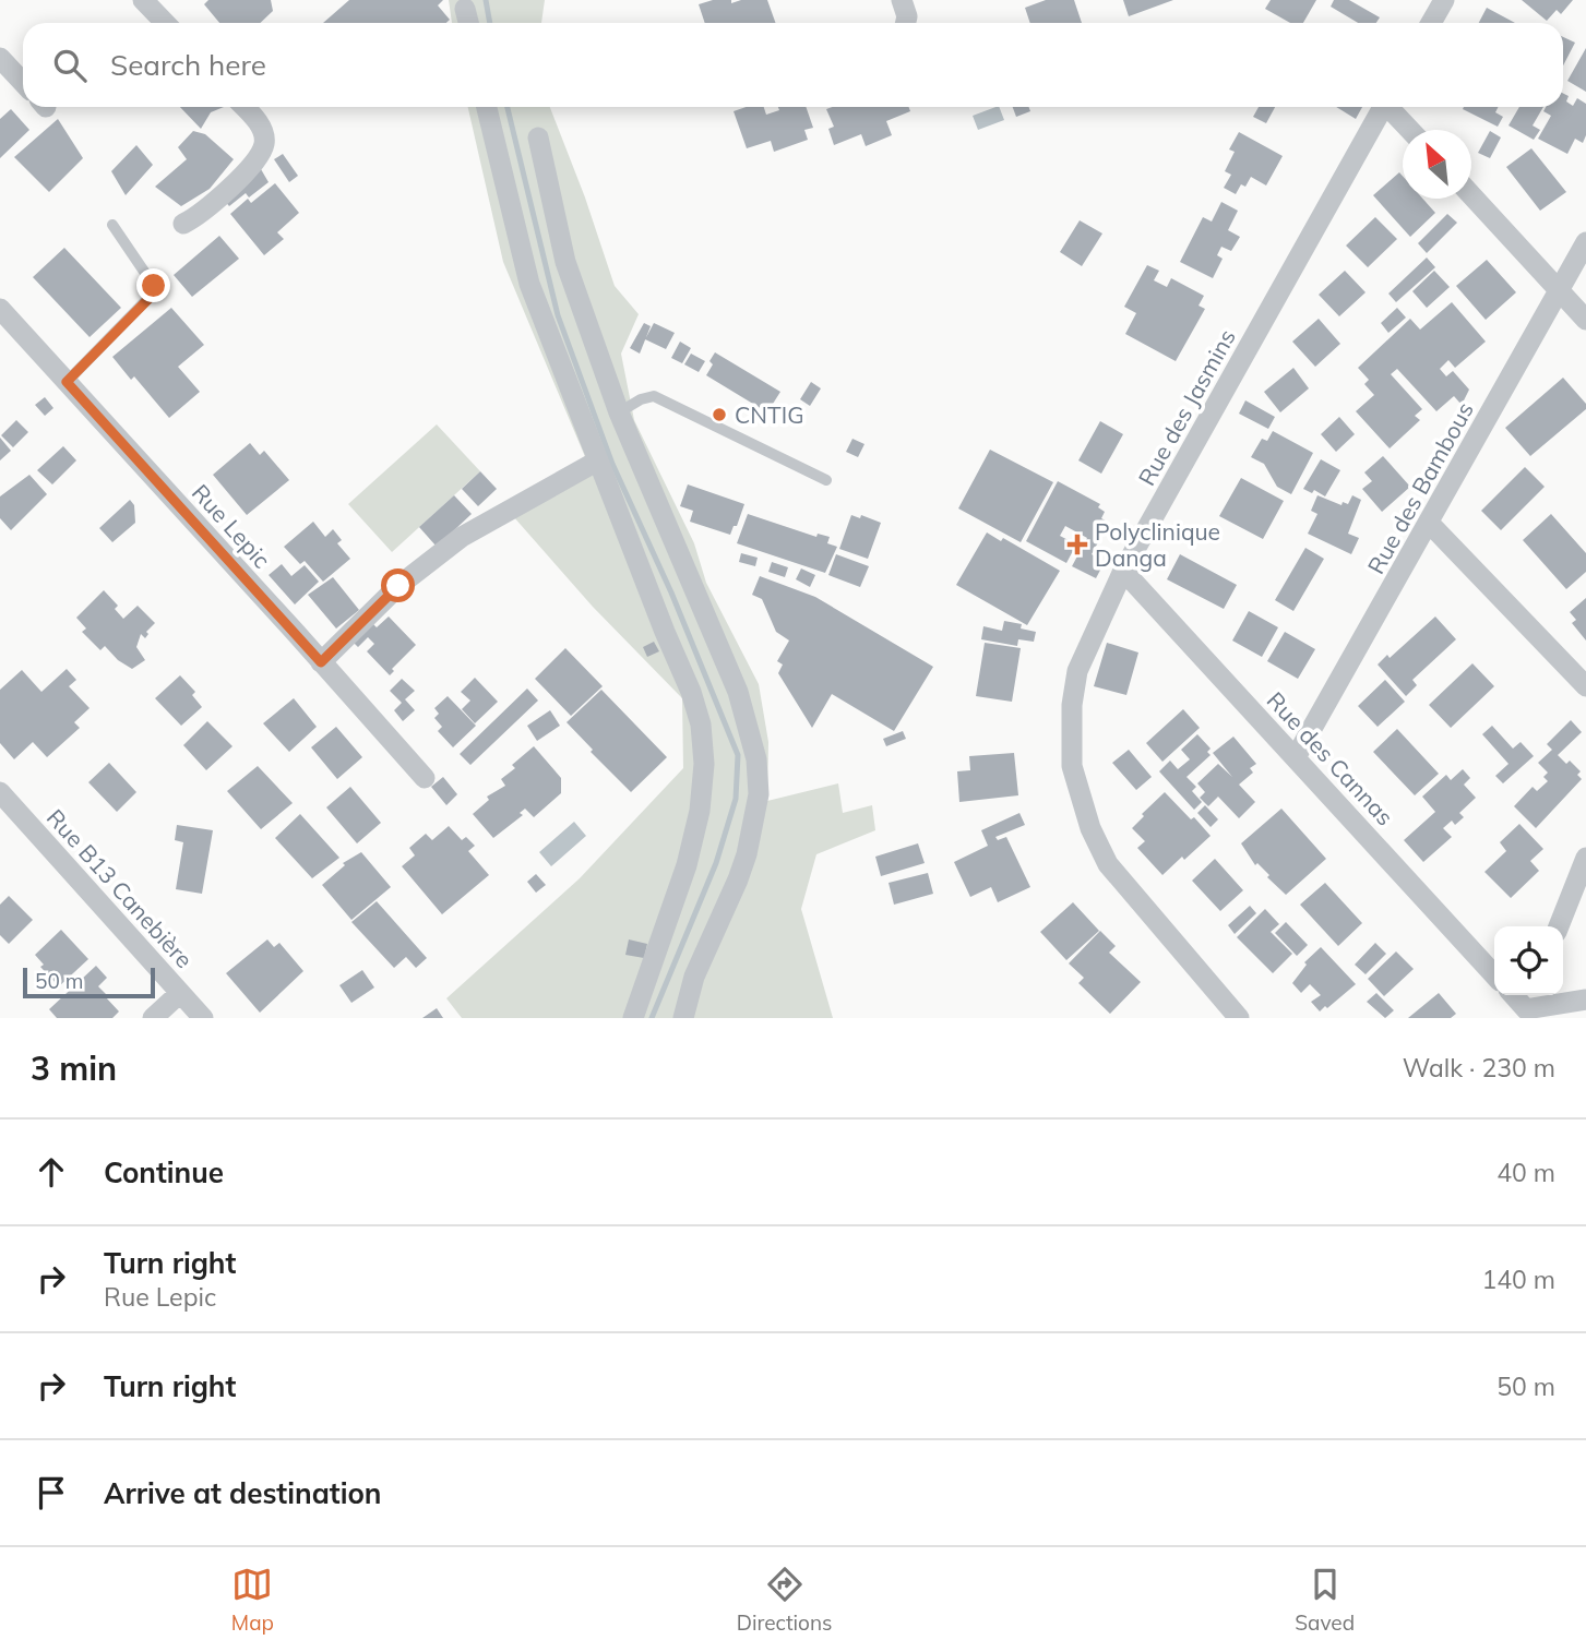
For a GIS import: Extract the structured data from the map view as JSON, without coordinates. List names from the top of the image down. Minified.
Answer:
{"streets":{"street":["Rue des Jasmins","Rue des Bambous","Rue Lepic","Rue des Cannas","Rue B13 Canebière"]},"crossings":[["Rue des Jasmins","Rue des Cannas"],["Rue des Bambous","Rue des Cannas"]],"places":{"other":["CNTIG"],"health":["Polyclinique Danga"]},"scale_bar":"50 m","north":"top left","page":{"search":"Search here","scale":"50 m","heading":["3 min","Walk · 230 m"],"list":[["Continue","40 m"],["Turn right","Rue Lepic","140 m"],["Turn right","50 m"],"Arrive at destination"],"nav":["Map","Directions","Saved"]}}
